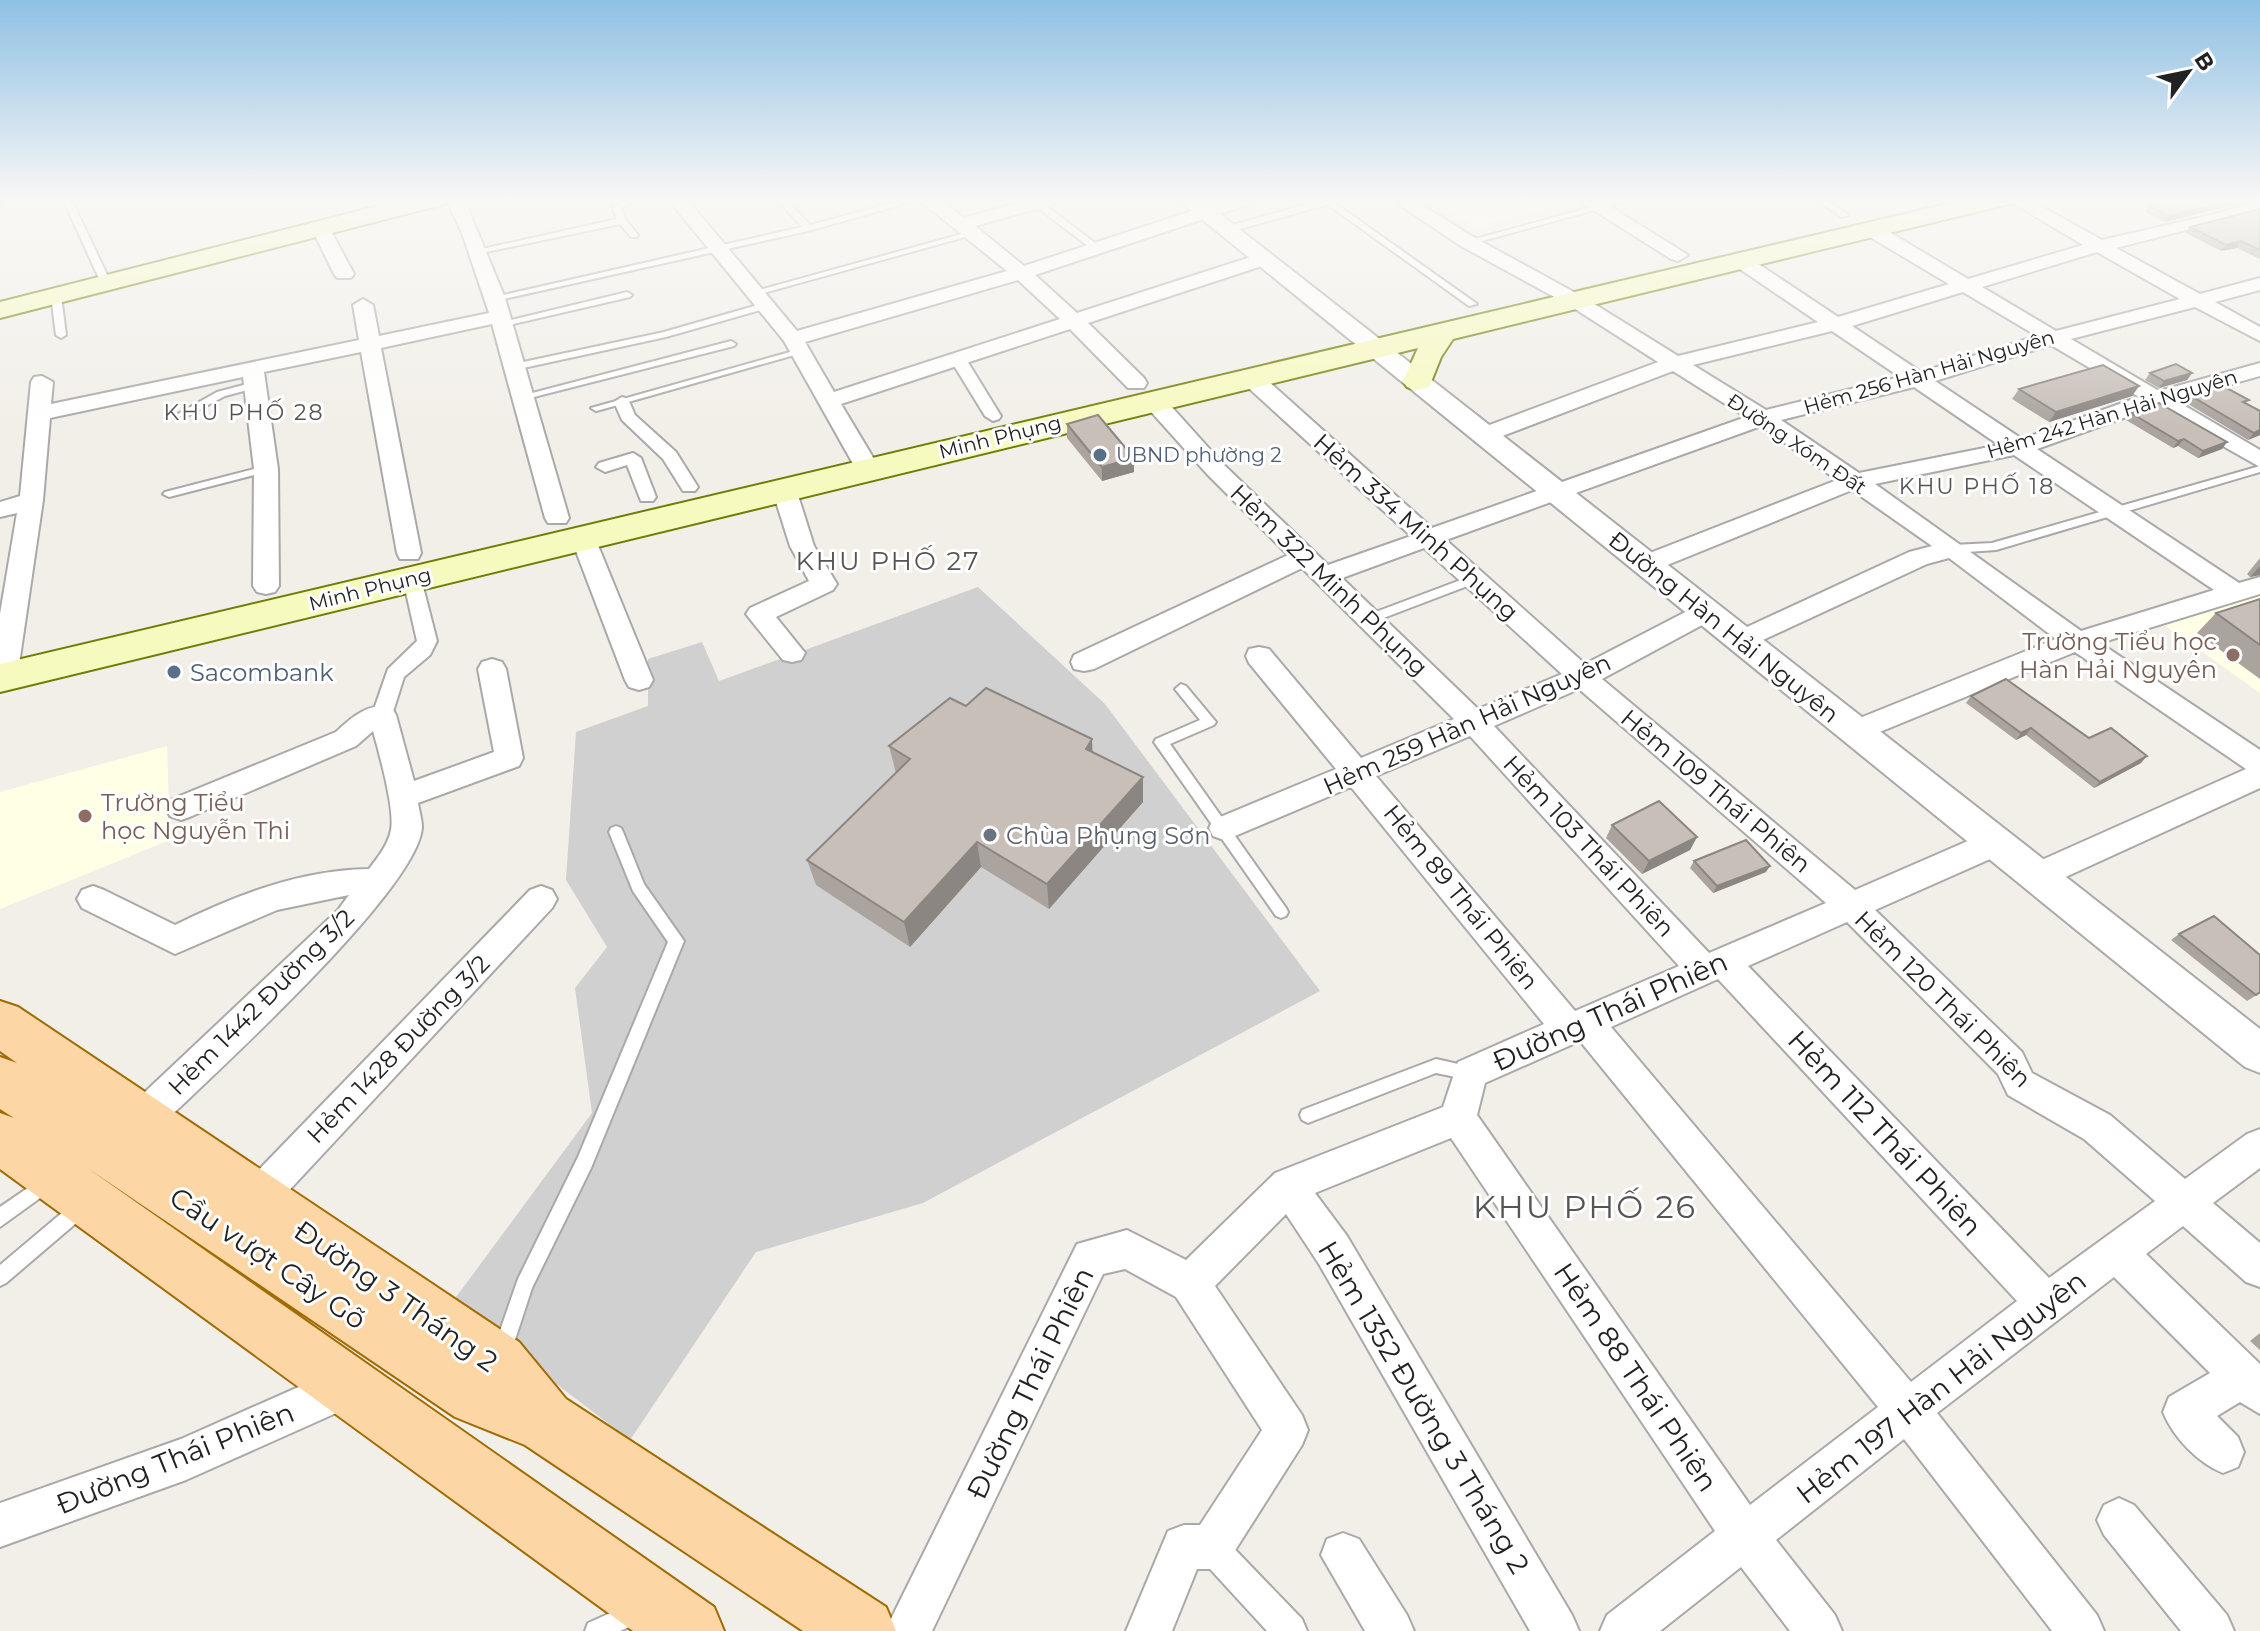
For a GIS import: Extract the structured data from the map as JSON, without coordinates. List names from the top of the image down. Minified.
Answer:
{"streets":{"main road":["Minh Phụng","Cầu vượt Cây Gõ","Đường 3 Tháng 2"],"street":["Hẻm 256 Hàn Hải Nguyên","Hẻm 242 Hàn Hải Nguyên","Đường Xóm Đất","Hẻm 334 Minh Phụng","Hẻm 322 Minh Phụng","Đường Hàn Hải Nguyên","Hẻm 259 Hàn Hải Nguyên","Hẻm 109 Thái Phiên","Hẻm 103 Thái Phiên","Hẻm 89 Thái Phiên","Hẻm 120 Thái Phiên","Hẻm 1442 Đường 3/2","Đường Thái Phiên","Hẻm 1428 Đường 3/2","Hẻm 112 Thái Phiên","Hẻm 88 Thái Phiên","Hẻm 197 Hàn Hải Nguyên","Hẻm 1352 Đường 3 Tháng 2"]},"crossings":[["Hẻm 256 Hàn Hải Nguyên","Đường Xóm Đất"],["Hẻm 256 Hàn Hải Nguyên","Hẻm 334 Minh Phụng"],["Hẻm 256 Hàn Hải Nguyên","Hẻm 322 Minh Phụng"],["Hẻm 256 Hàn Hải Nguyên","Đường Hàn Hải Nguyên"],["Hẻm 242 Hàn Hải Nguyên","Đường Xóm Đất"],["Hẻm 242 Hàn Hải Nguyên","Đường Hàn Hải Nguyên"],["Minh Phụng","Đường Xóm Đất"],["Minh Phụng","Hẻm 334 Minh Phụng"],["Minh Phụng","Hẻm 322 Minh Phụng"],["Minh Phụng","Đường Hàn Hải Nguyên"],["Hẻm 334 Minh Phụng","Hẻm 259 Hàn Hải Nguyên"],["Hẻm 334 Minh Phụng","Hẻm 109 Thái Phiên"],["Hẻm 322 Minh Phụng","Hẻm 259 Hàn Hải Nguyên"],["Hẻm 322 Minh Phụng","Hẻm 103 Thái Phiên"],["Đường Hàn Hải Nguyên","Hẻm 259 Hàn Hải Nguyên"],["Đường Hàn Hải Nguyên","Đường Thái Phiên"],["Hẻm 259 Hàn Hải Nguyên","Hẻm 109 Thái Phiên"],["Hẻm 259 Hàn Hải Nguyên","Hẻm 103 Thái Phiên"],["Hẻm 259 Hàn Hải Nguyên","Hẻm 89 Thái Phiên"],["Hẻm 109 Thái Phiên","Hẻm 120 Thái Phiên"],["Hẻm 109 Thái Phiên","Đường Thái Phiên"],["Hẻm 103 Thái Phiên","Đường Thái Phiên"],["Hẻm 103 Thái Phiên","Hẻm 112 Thái Phiên"],["Hẻm 89 Thái Phiên","Đường Thái Phiên"],["Hẻm 89 Thái Phiên","Hẻm 197 Hàn Hải Nguyên"],["Hẻm 120 Thái Phiên","Đường Thái Phiên"],["Hẻm 120 Thái Phiên","Hẻm 197 Hàn Hải Nguyên"],["Hẻm 1442 Đường 3/2","Đường 3 Tháng 2"],["Đường Thái Phiên","Hẻm 112 Thái Phiên"],["Đường Thái Phiên","Hẻm 88 Thái Phiên"],["Hẻm 1428 Đường 3/2","Đường 3 Tháng 2"],["Hẻm 112 Thái Phiên","Hẻm 197 Hàn Hải Nguyên"],["Cầu vượt Cây Gõ","Đường 3 Tháng 2"],["Hẻm 88 Thái Phiên","Hẻm 197 Hàn Hải Nguyên"]],"districts":["KHU PHỐ 28","KHU PHỐ 18","KHU PHỐ 27","KHU PHỐ 26"],"places":["UBND phường 2","Trường Tiểu học Hàn Hải Nguyên","Sacombank","Trường Tiểu học Nguyễn Thi","Chùa Phụng Sơn"],"north":"top right"}
